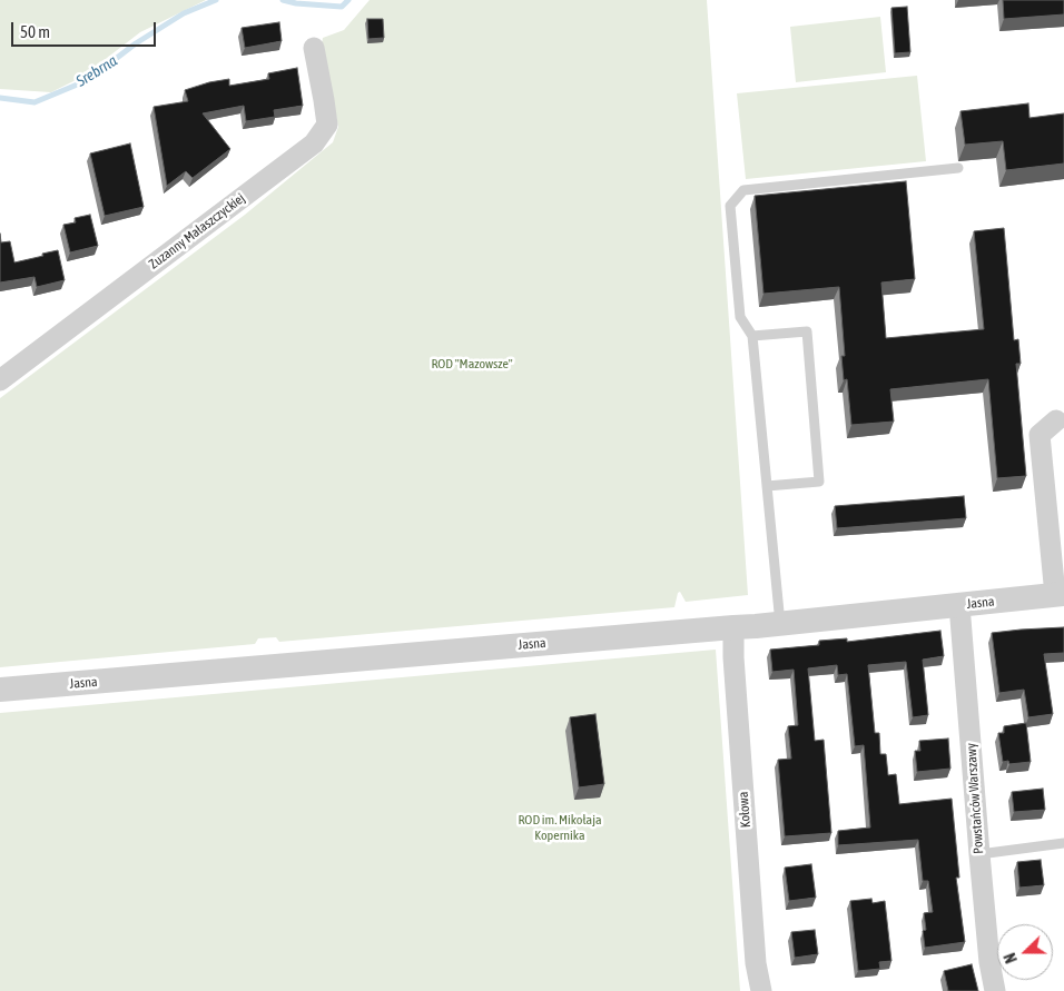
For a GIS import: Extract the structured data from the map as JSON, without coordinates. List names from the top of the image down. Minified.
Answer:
{"streets":{"street":["Zuzanny Małaszczyckiej","Jasna","Powstańców Warszawy","Kołowa"]},"crossings":[["Jasna","Powstańców Warszawy"],["Jasna","Kołowa"]],"water":["Srebrna"],"parks":["ROD \"Mazowsze\"","ROD im. Mikołaja Kopernika"],"scale_bar":"50 m","north":"left"}
